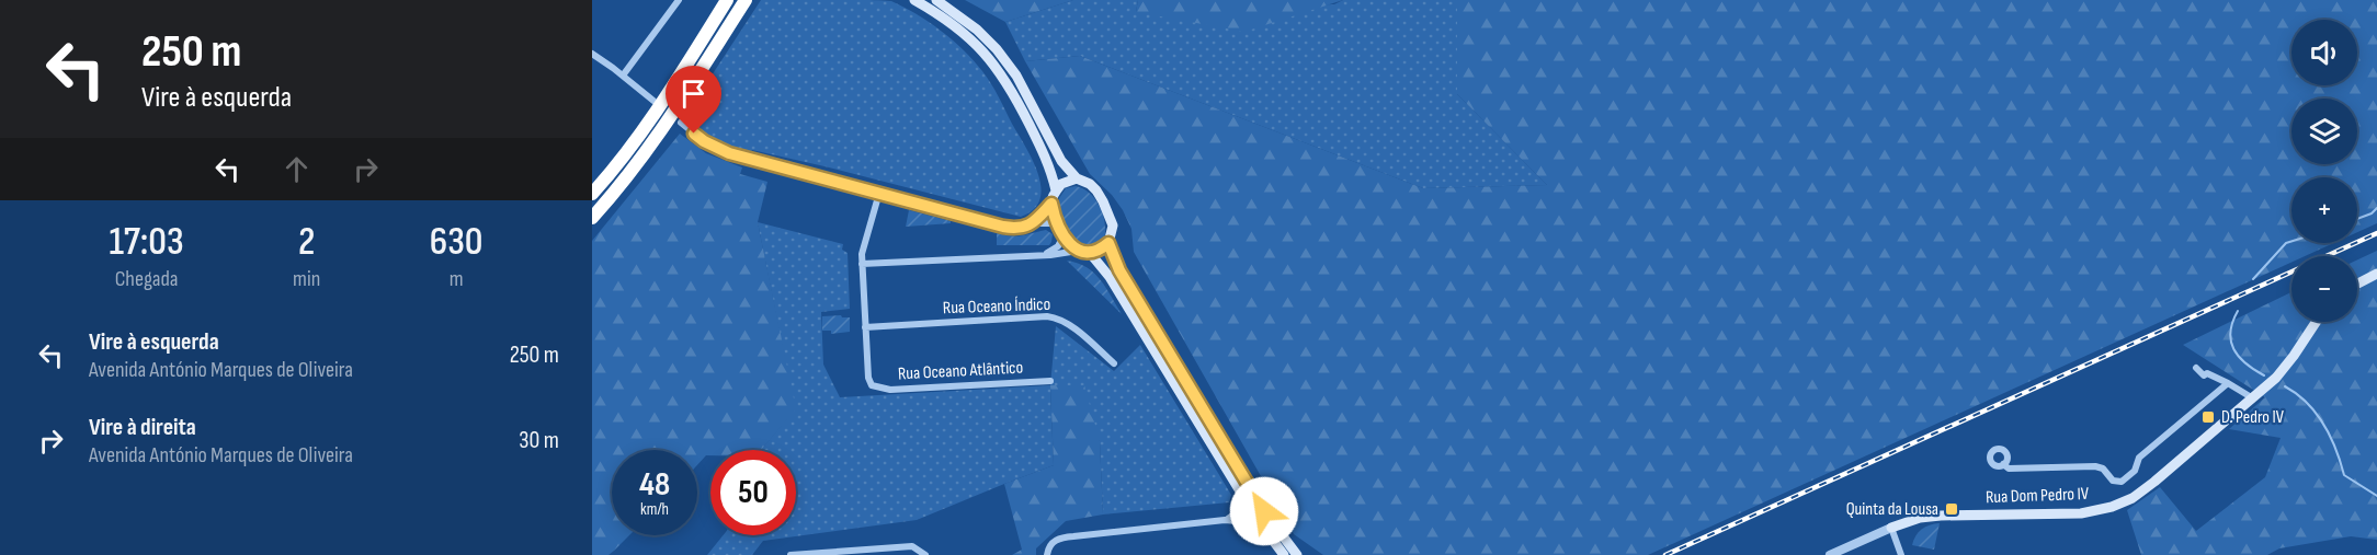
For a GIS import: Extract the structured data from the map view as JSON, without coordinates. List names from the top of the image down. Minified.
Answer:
{"streets":{"main road":["Rua Dom Pedro IV"],"street":["Rua Oceano Índico","Rua Oceano Atlântico"]},"crossings":[["Rua Oceano Índico","Rua Oceano Atlântico"]],"places":{"transit":["D. Pedro IV","Quinta da Lousa"]},"page":{"turn":["250 m","Vire à esquerda"],"map_buttons":["+","−"],"eta":["17:03","Chegada","2","min","630","m"],"list":[{"name":"Vire à esquerda","note":"Avenida António Marques de Oliveira","value":"250 m"},{"name":"Vire à direita","note":"Avenida António Marques de Oliveira","value":"30 m"}],"speed":"48 km/h","limit":"50"}}
